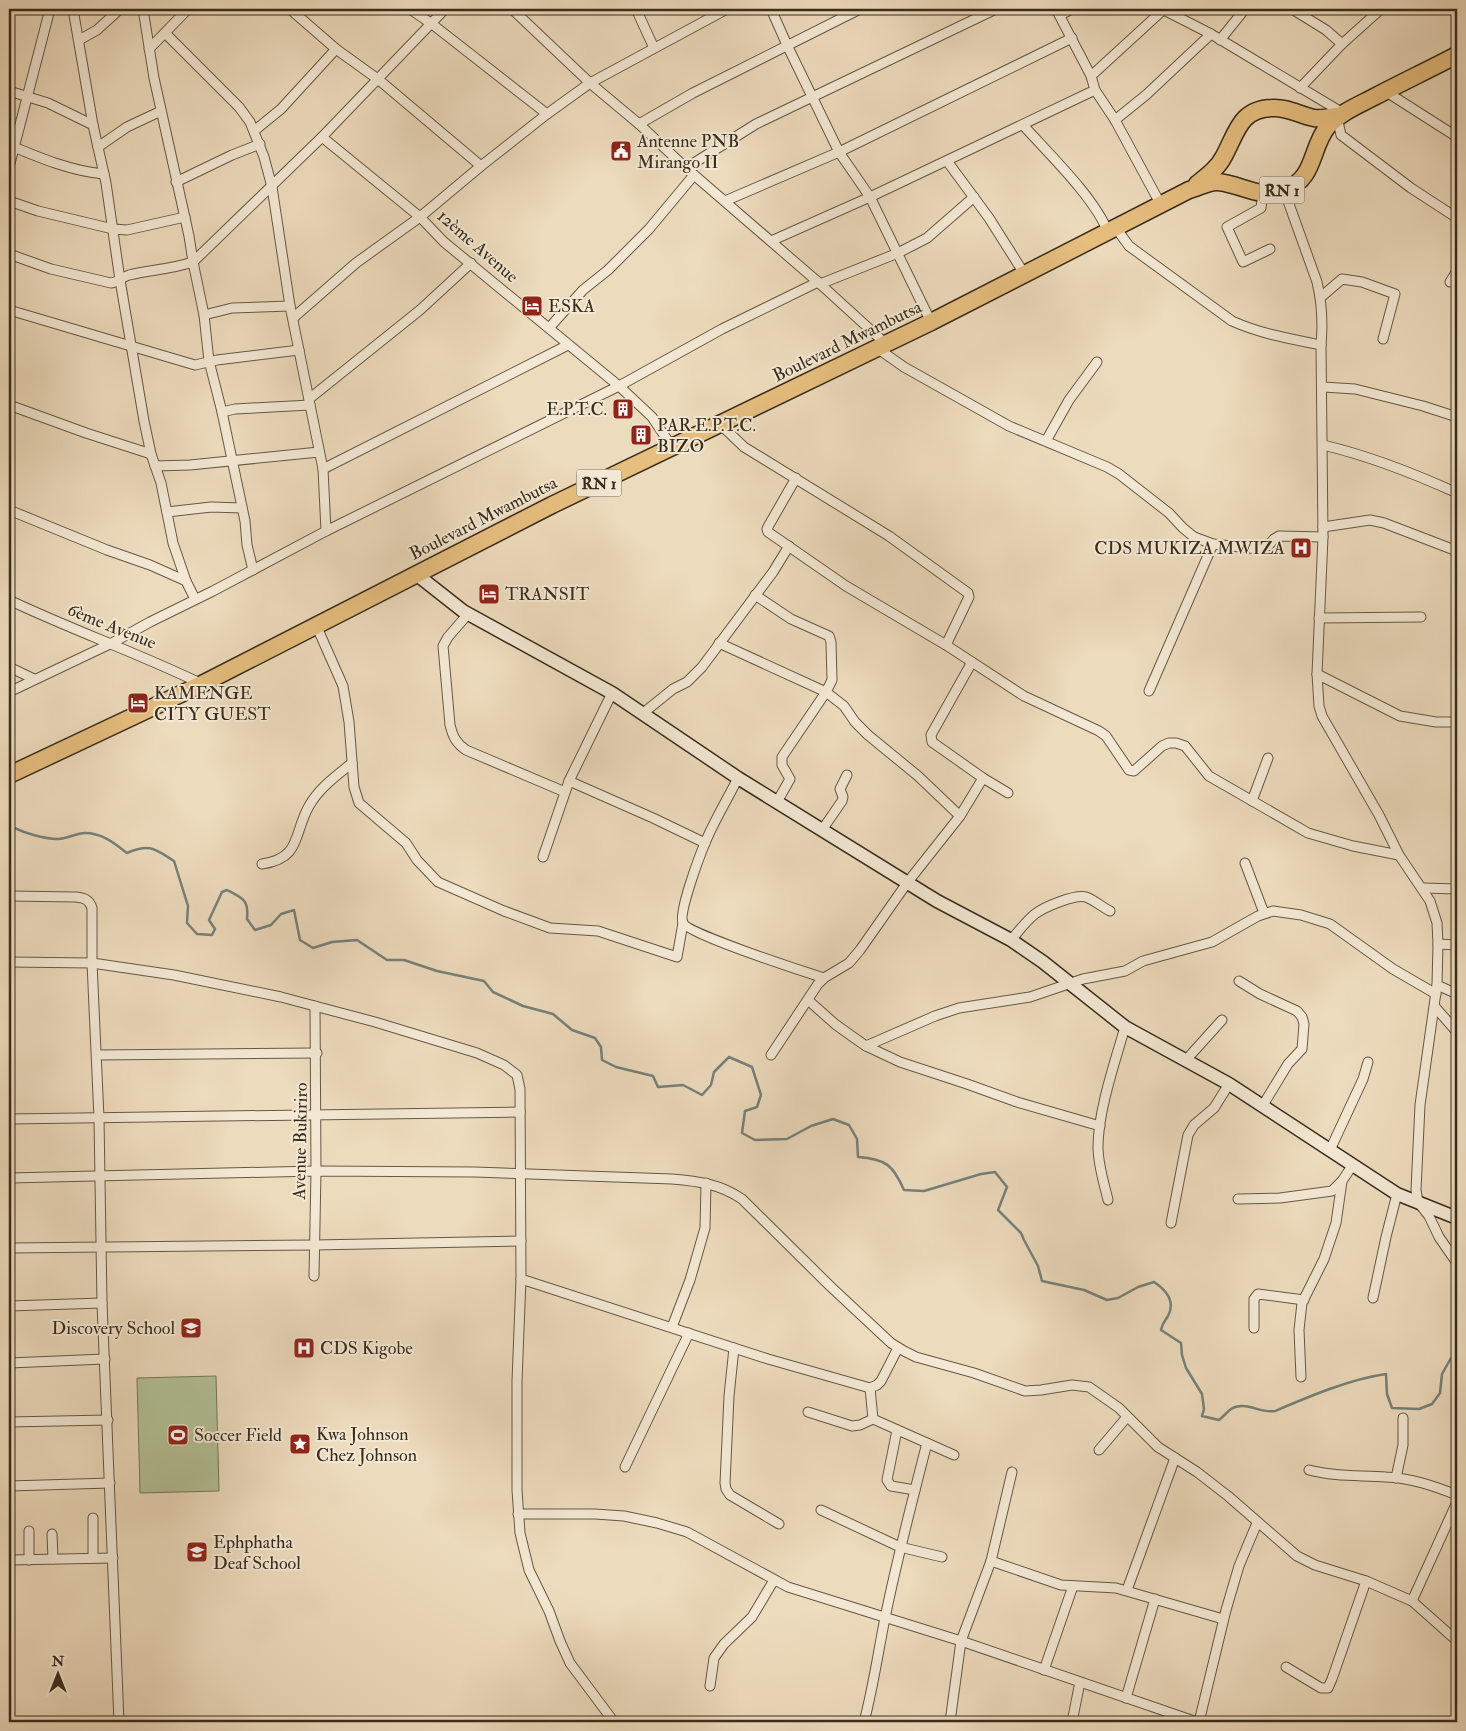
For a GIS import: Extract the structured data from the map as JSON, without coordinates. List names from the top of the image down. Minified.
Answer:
{"streets":{"highway":["RN 1","Boulevard Mwambutsa"],"street":["12ème Avenue","6ème Avenue","Avenue Bukiriro"]},"crossings":[["RN 1","Boulevard Mwambutsa"],["12ème Avenue","Boulevard Mwambutsa"],["Boulevard Mwambutsa","6ème Avenue"]],"places":{"public building":["Antenne PNB Mirango II"],"hotel":["ESKA","TRANSIT","KAMENGE CITY GUEST"],"building":["E.P.T.C.","PAR E.P.T.C. BIZO"],"hospital":["CDS MUKIZA MWIZA","CDS Kigobe"],"school or university":["Discovery School","Ephphatha Deaf School"],"sports":["Soccer Field"],"place":["Kwa Johnson Chez Johnson"]},"north":"top"}
